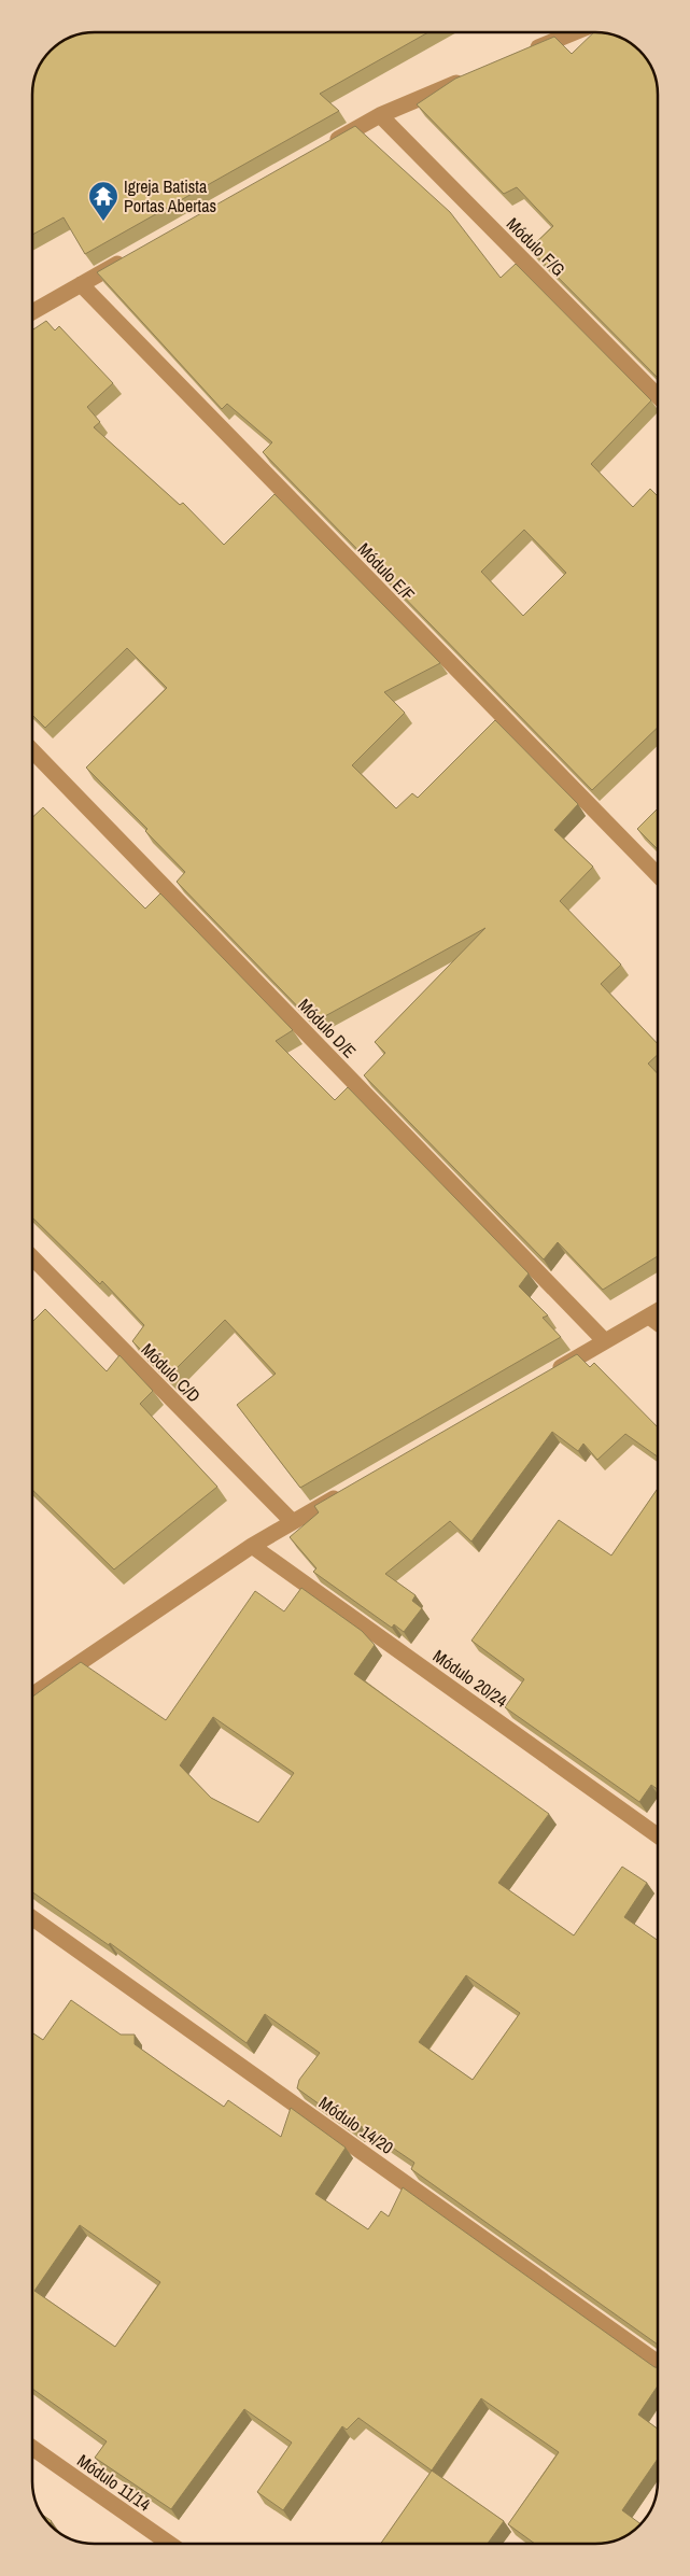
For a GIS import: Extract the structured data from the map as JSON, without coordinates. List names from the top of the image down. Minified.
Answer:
{"streets":{"street":["Módulo F/G","Módulo E/F","Módulo D/E","Módulo C/D","Módulo 20/24","Módulo 14/20","Módulo 11/14"]},"places":{"temple":["Igreja Batista Portas Abertas"]}}
